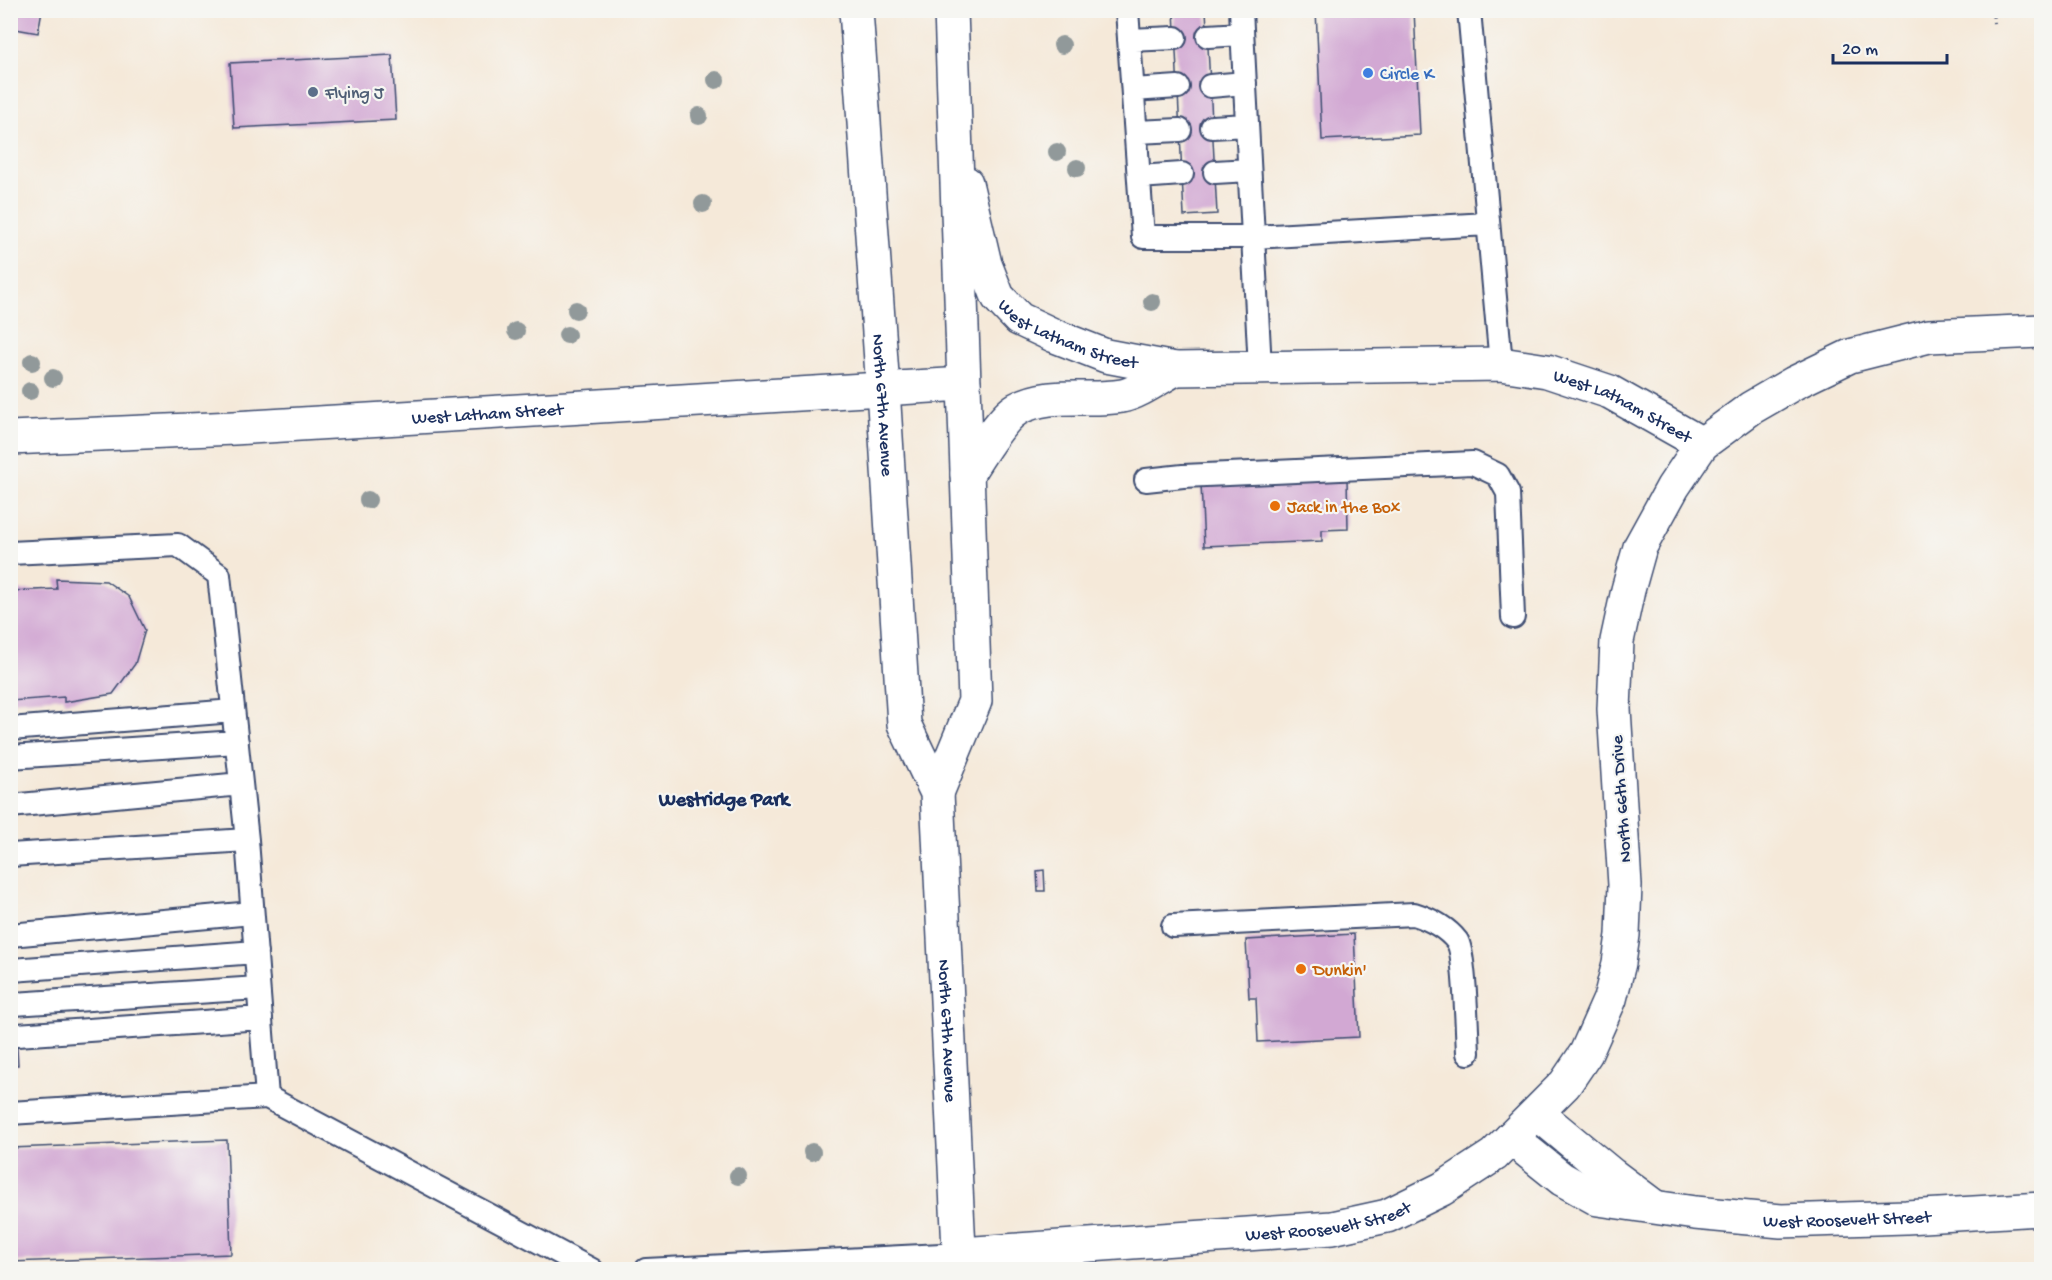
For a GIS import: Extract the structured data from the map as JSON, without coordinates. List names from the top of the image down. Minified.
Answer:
{"streets":{"street":["West Latham Street","North 67th Avenue","North 66th Drive","West Roosevelt Street"]},"crossings":[["West Latham Street","North 67th Avenue"],["West Latham Street","North 66th Drive"],["North 67th Avenue","West Roosevelt Street"],["North 66th Drive","West Roosevelt Street"]],"districts":["Westridge Park"],"places":["Circle K","Flying J","Jack in the Box","Dunkin'"],"scale_bar":"20 m"}
